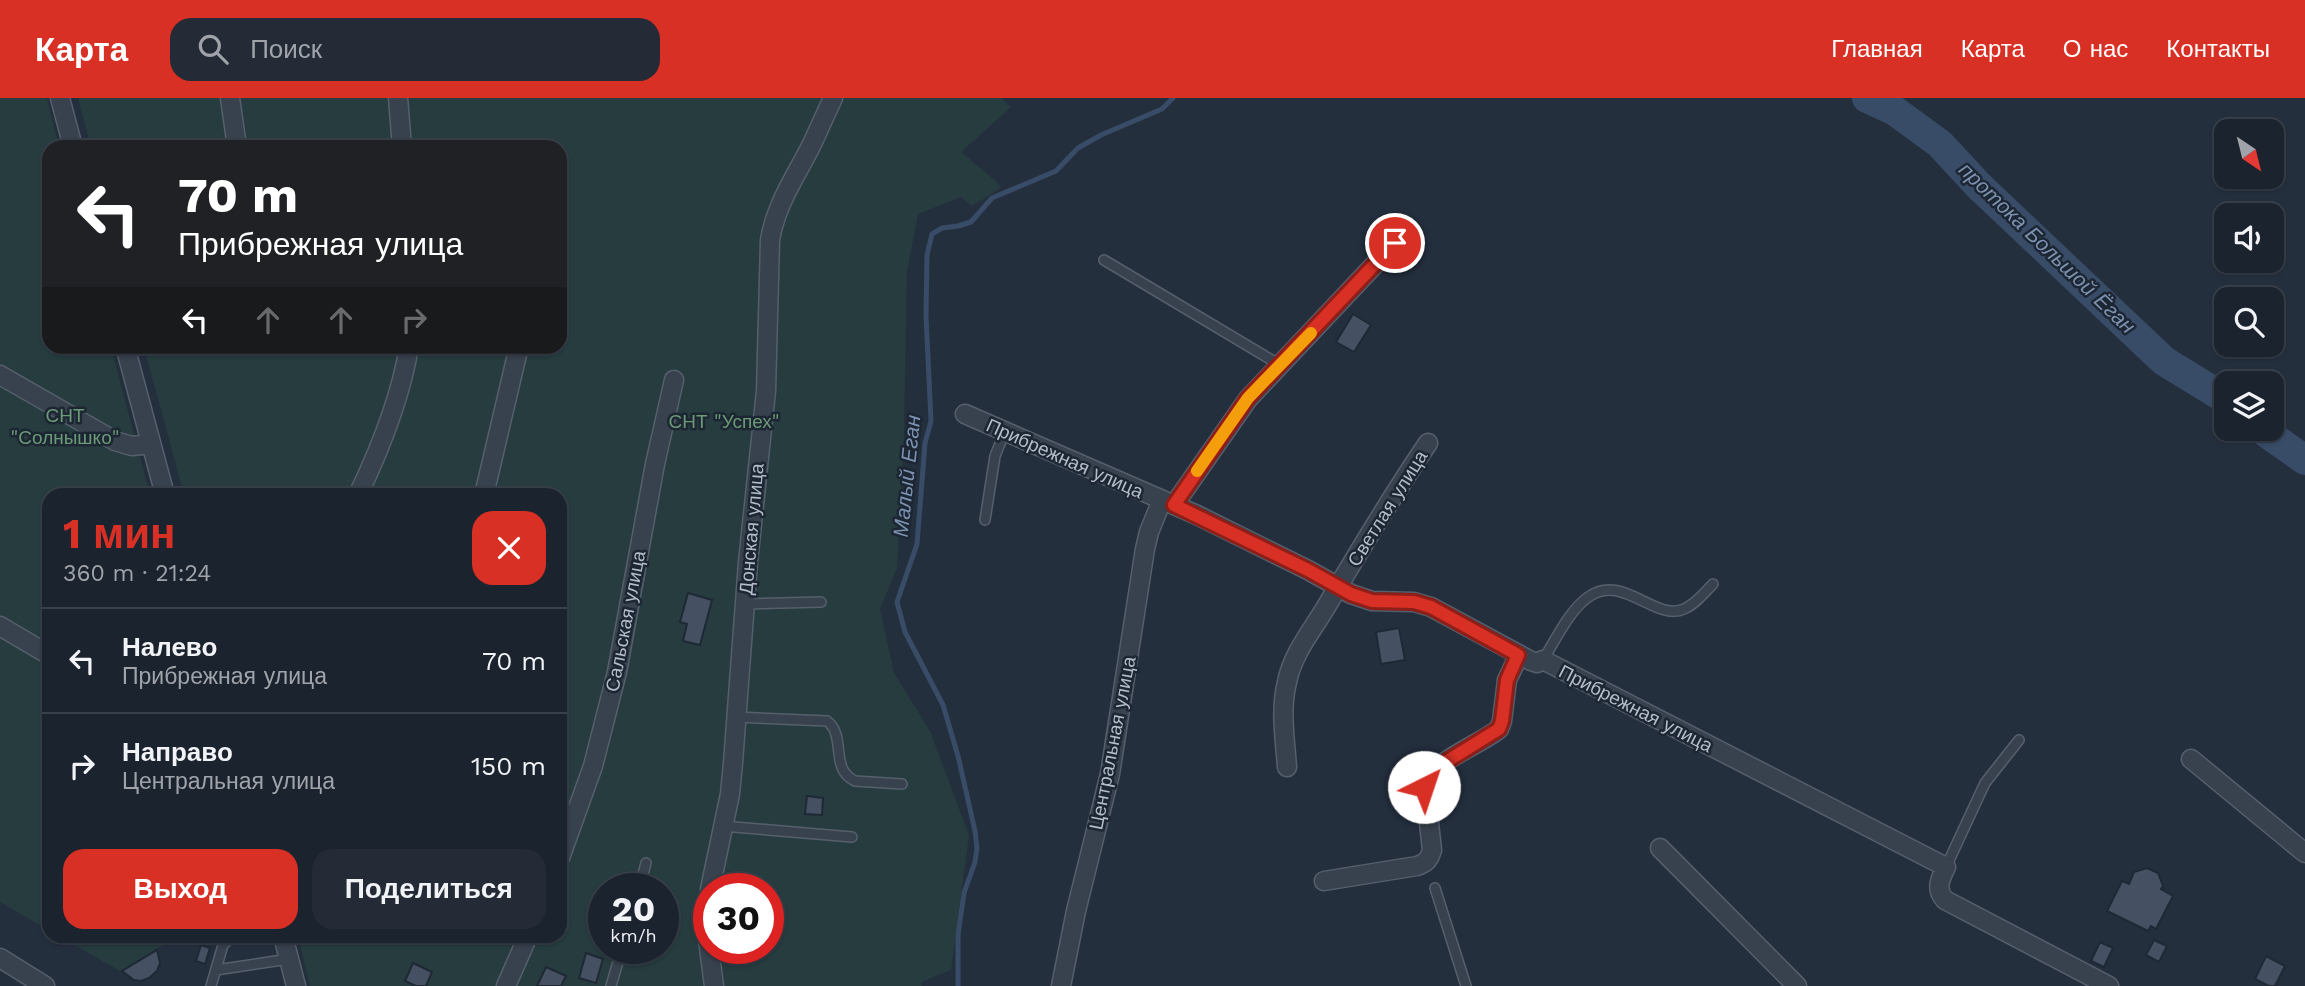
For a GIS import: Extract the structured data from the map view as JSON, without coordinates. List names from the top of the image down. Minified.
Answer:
{"streets":{"street":["Прибрежная улица","Светлая улица","Донская улица","Сальская улица","Центральная улица"]},"crossings":[["Прибрежная улица","Светлая улица"],["Прибрежная улица","Центральная улица"]],"water":["протока Большой Ёган","Малый Еган"],"parks":["СНТ \"Солнышко\"","СНТ \"Успех\""],"north":"bottom right","page":{"header":"Карта","search":"Поиск","nav":["Главная","Карта","О нас","Контакты"],"turn":["70 m","Прибрежная улица"],"heading":["1 мин","360 m · 21:24"],"list":[{"name":"Налево","note":"Прибрежная улица","value":"70 m"},{"name":"Направо","note":"Центральная улица","value":"150 m"}],"buttons":["Выход","Поделиться"],"speed":"20 km/h","limit":"30"}}
